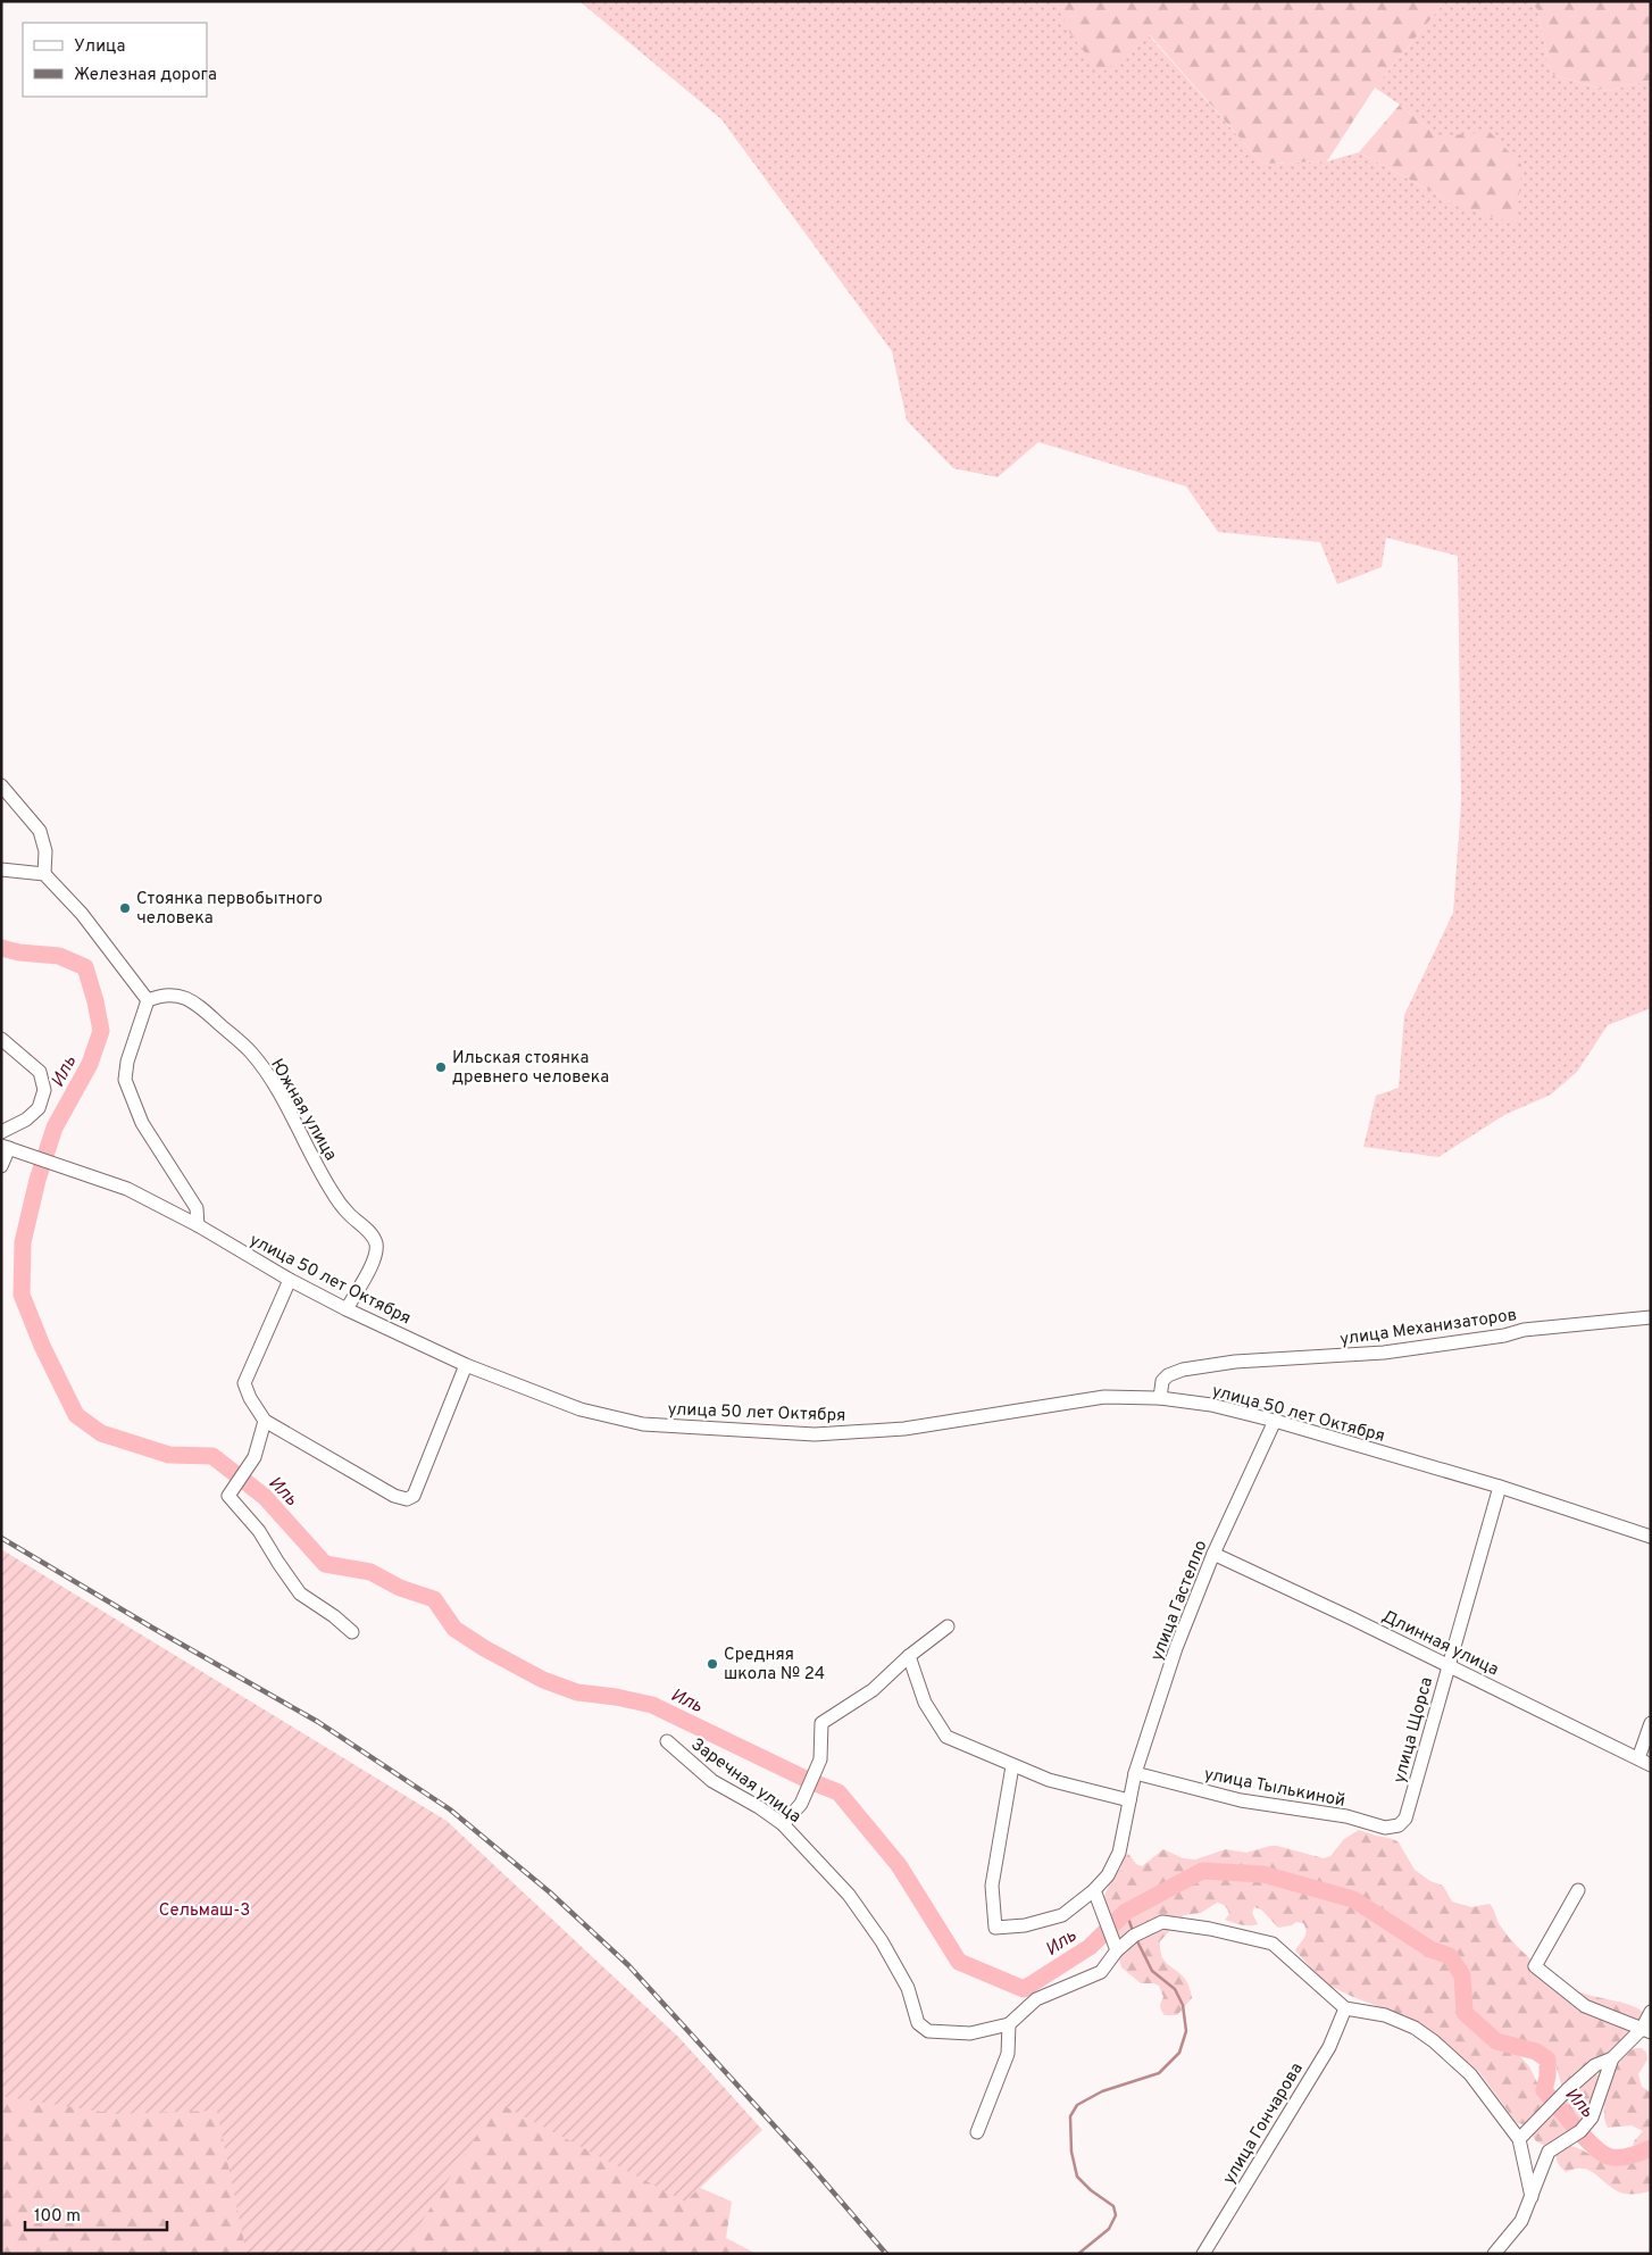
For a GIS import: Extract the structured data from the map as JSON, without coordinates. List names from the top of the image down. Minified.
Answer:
{"streets":{"street":["Южная улица","улица 50 лет Октября","улица Механизаторов","улица Гастелло","Длинная улица","улица Щорса","Заречная улица","улица Тылькиной","улица Гончарова"]},"crossings":[["Южная улица","улица 50 лет Октября"],["улица 50 лет Октября","улица Механизаторов"],["улица 50 лет Октября","улица Гастелло"],["улица 50 лет Октября","улица Щорса"],["улица Гастелло","Длинная улица"],["улица Гастелло","улица Тылькиной"],["Длинная улица","улица Щорса"],["улица Щорса","улица Тылькиной"],["Заречная улица","улица Гончарова"]],"water":["Иль"],"parks":["Сельмаш-3"],"places":["Стоянка первобытного человека","Ильская стоянка древнего человека","Средняя школа № 24"],"legend":["Улица","Железная дорога"],"scale_bar":"100 m"}
